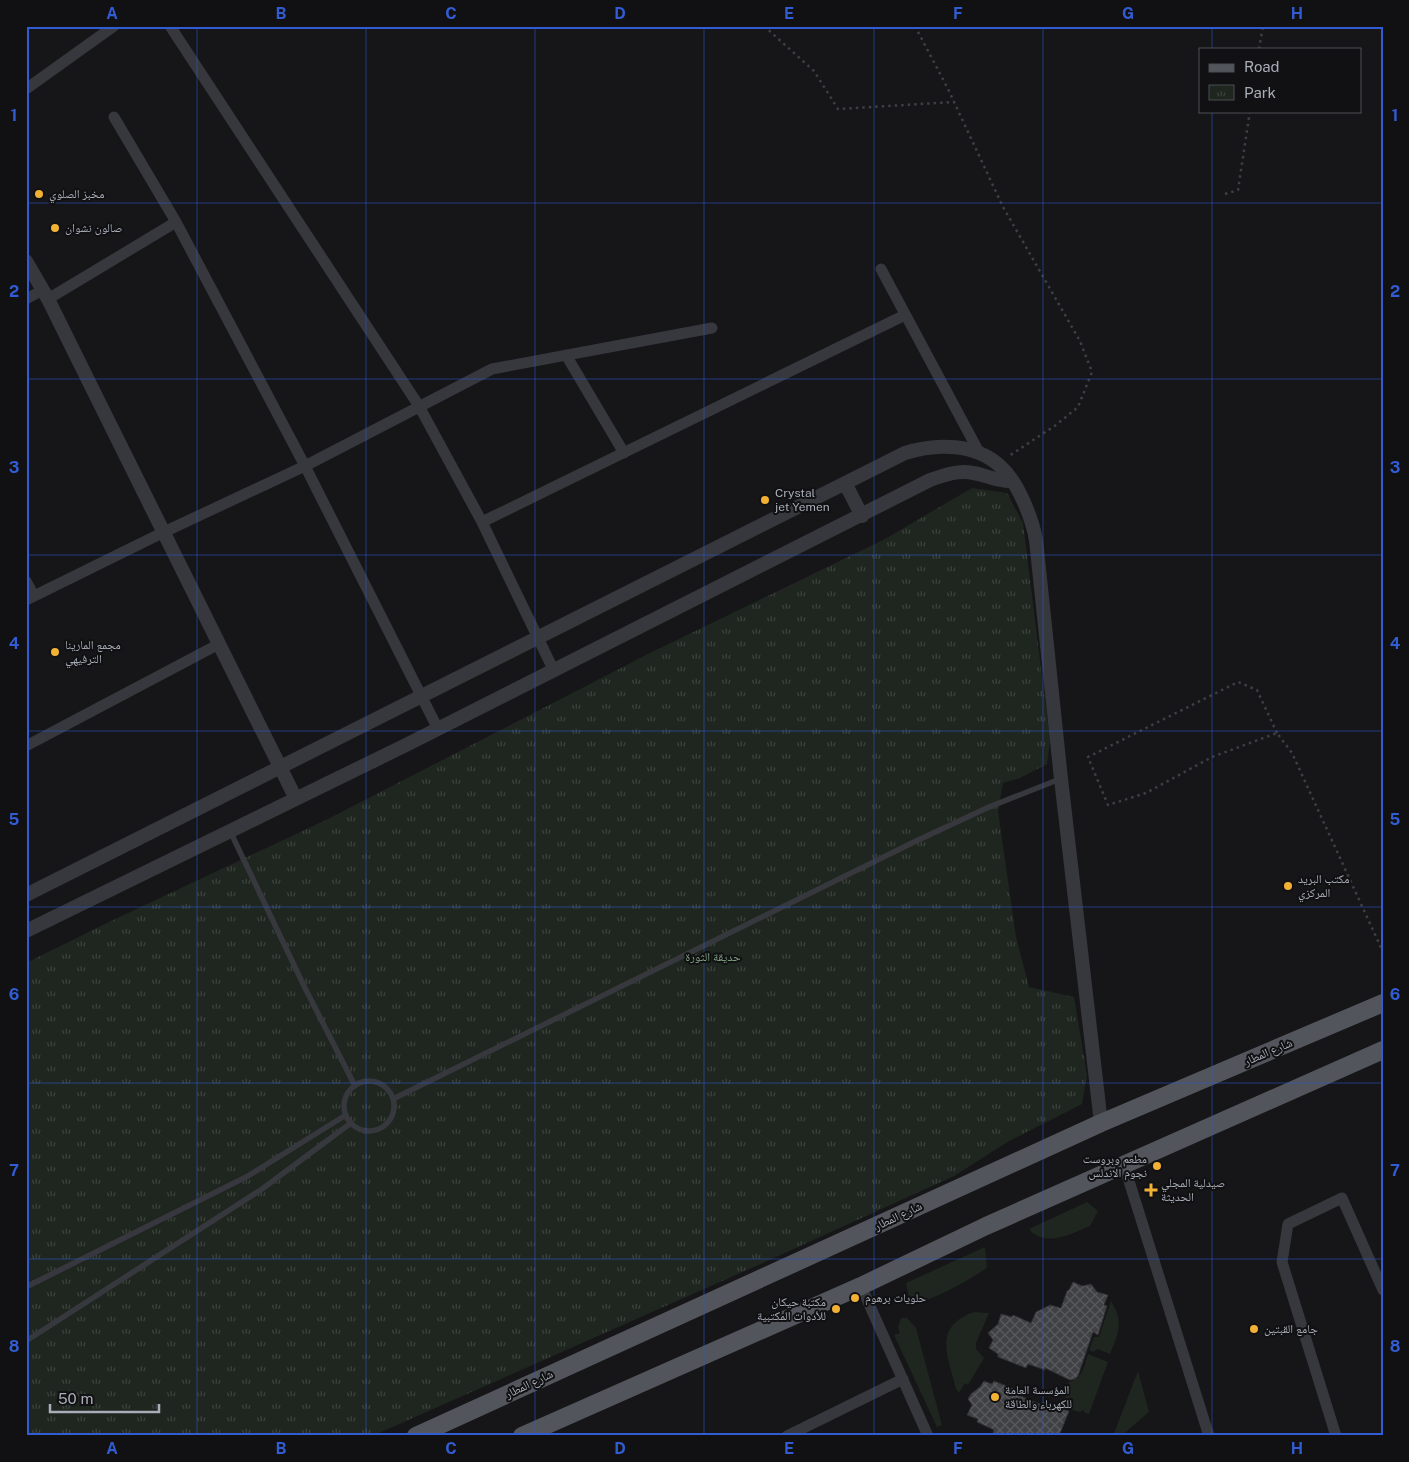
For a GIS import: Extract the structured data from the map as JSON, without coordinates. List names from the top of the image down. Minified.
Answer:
{"streets":{"main road":["شارع المطار"]},"parks":["حديقة الثورة"],"places":{"other":["مخبز الصلوي","صالون نشوان","Crystal jet Yemen","مجمع المارينا الترفيهي","مكتب البريد المركزي","مطعم وبروست نجوم الاندلس","حلويات برهوم","مكتبة حيكان للأدوات المكتبية","جامع القبتين","المؤسسة العامة للكهرباء والطاقة"],"health":["صيدلية المجلي الحديثة"]},"legend":["Road","Park"],"scale_bar":"50 m","grid":{"columns":["A","B","C","D","E","F","G","H"],"rows":["1","2","3","4","5","6","7","8"]}}
